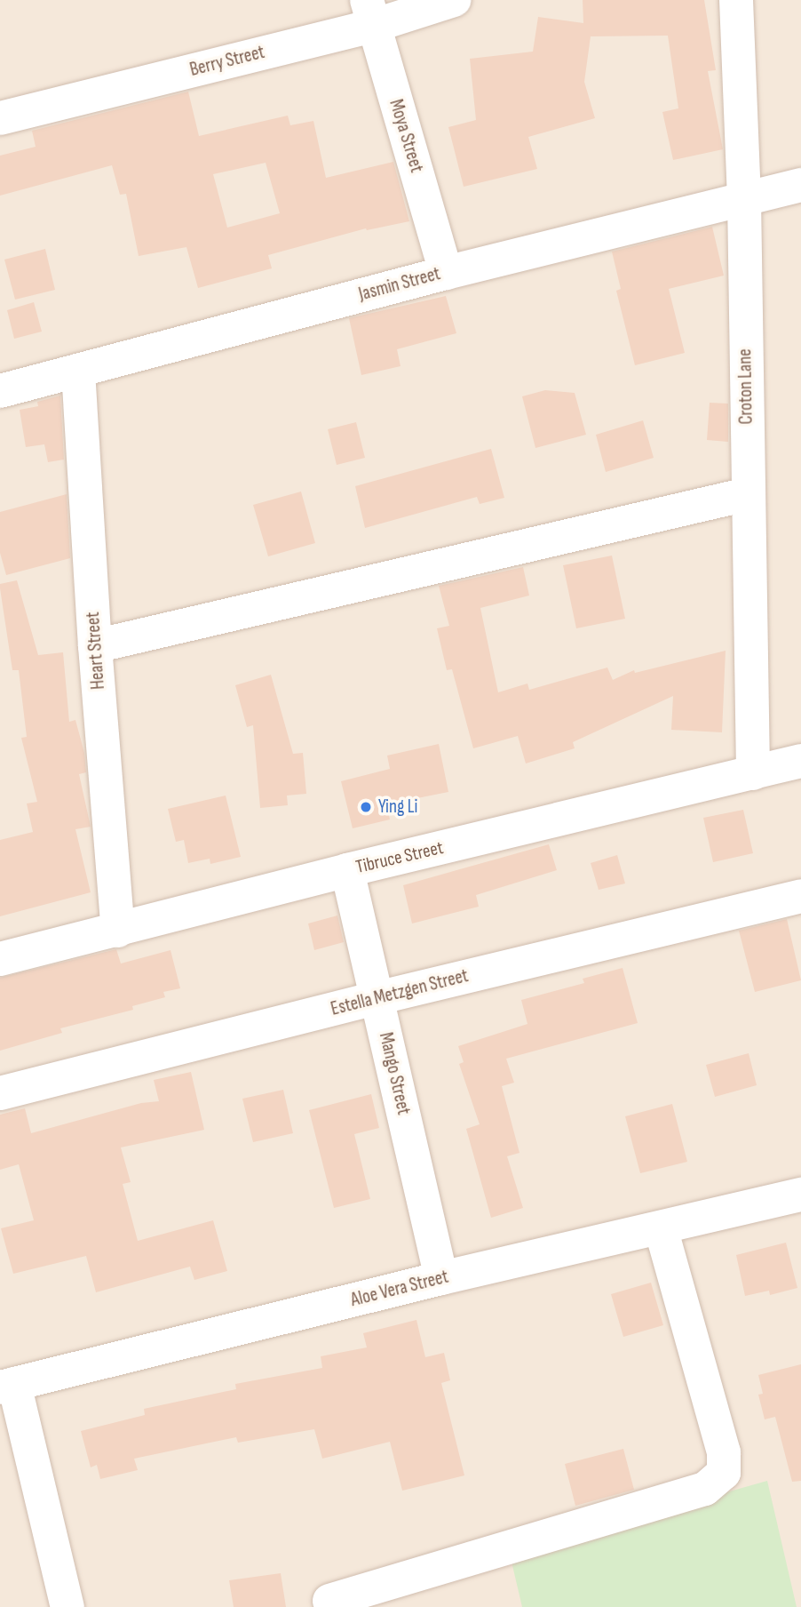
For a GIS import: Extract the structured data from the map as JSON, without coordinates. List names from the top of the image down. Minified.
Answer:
{"streets":{"street":["Berry Street","Moya Street","Jasmin Street","Croton Lane","Heart Street","Tibruce Street","Estella Metzgen Street","Mango Street","Aloe Vera Street"]},"crossings":[["Berry Street","Moya Street"],["Moya Street","Jasmin Street"],["Jasmin Street","Croton Lane"],["Jasmin Street","Heart Street"],["Croton Lane","Tibruce Street"],["Heart Street","Tibruce Street"],["Tibruce Street","Mango Street"],["Estella Metzgen Street","Mango Street"],["Mango Street","Aloe Vera Street"]],"places":["Ying Li"]}
